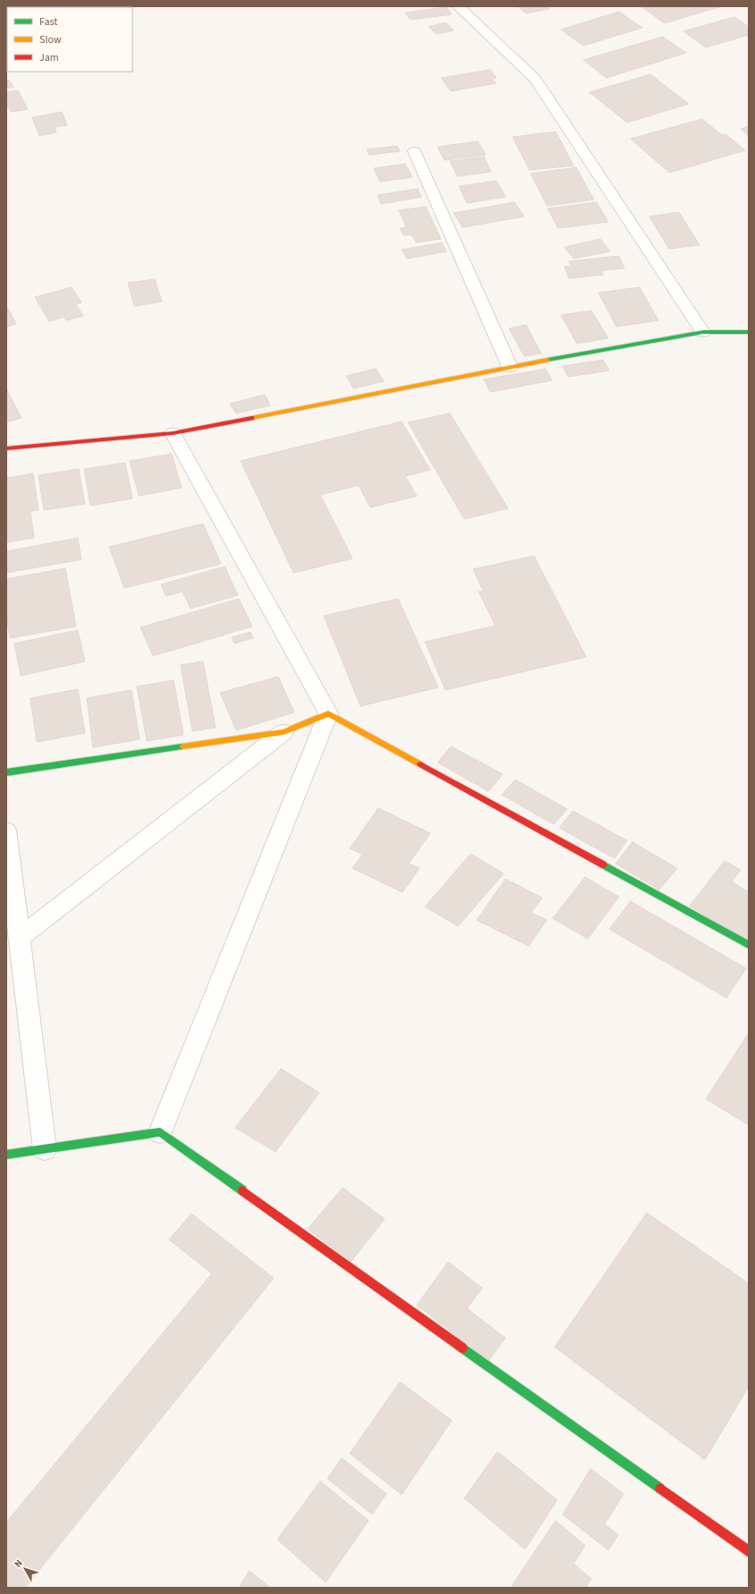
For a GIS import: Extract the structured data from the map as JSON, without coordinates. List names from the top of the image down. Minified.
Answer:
{"legend":["Fast","Slow","Jam"],"north":"top left"}
